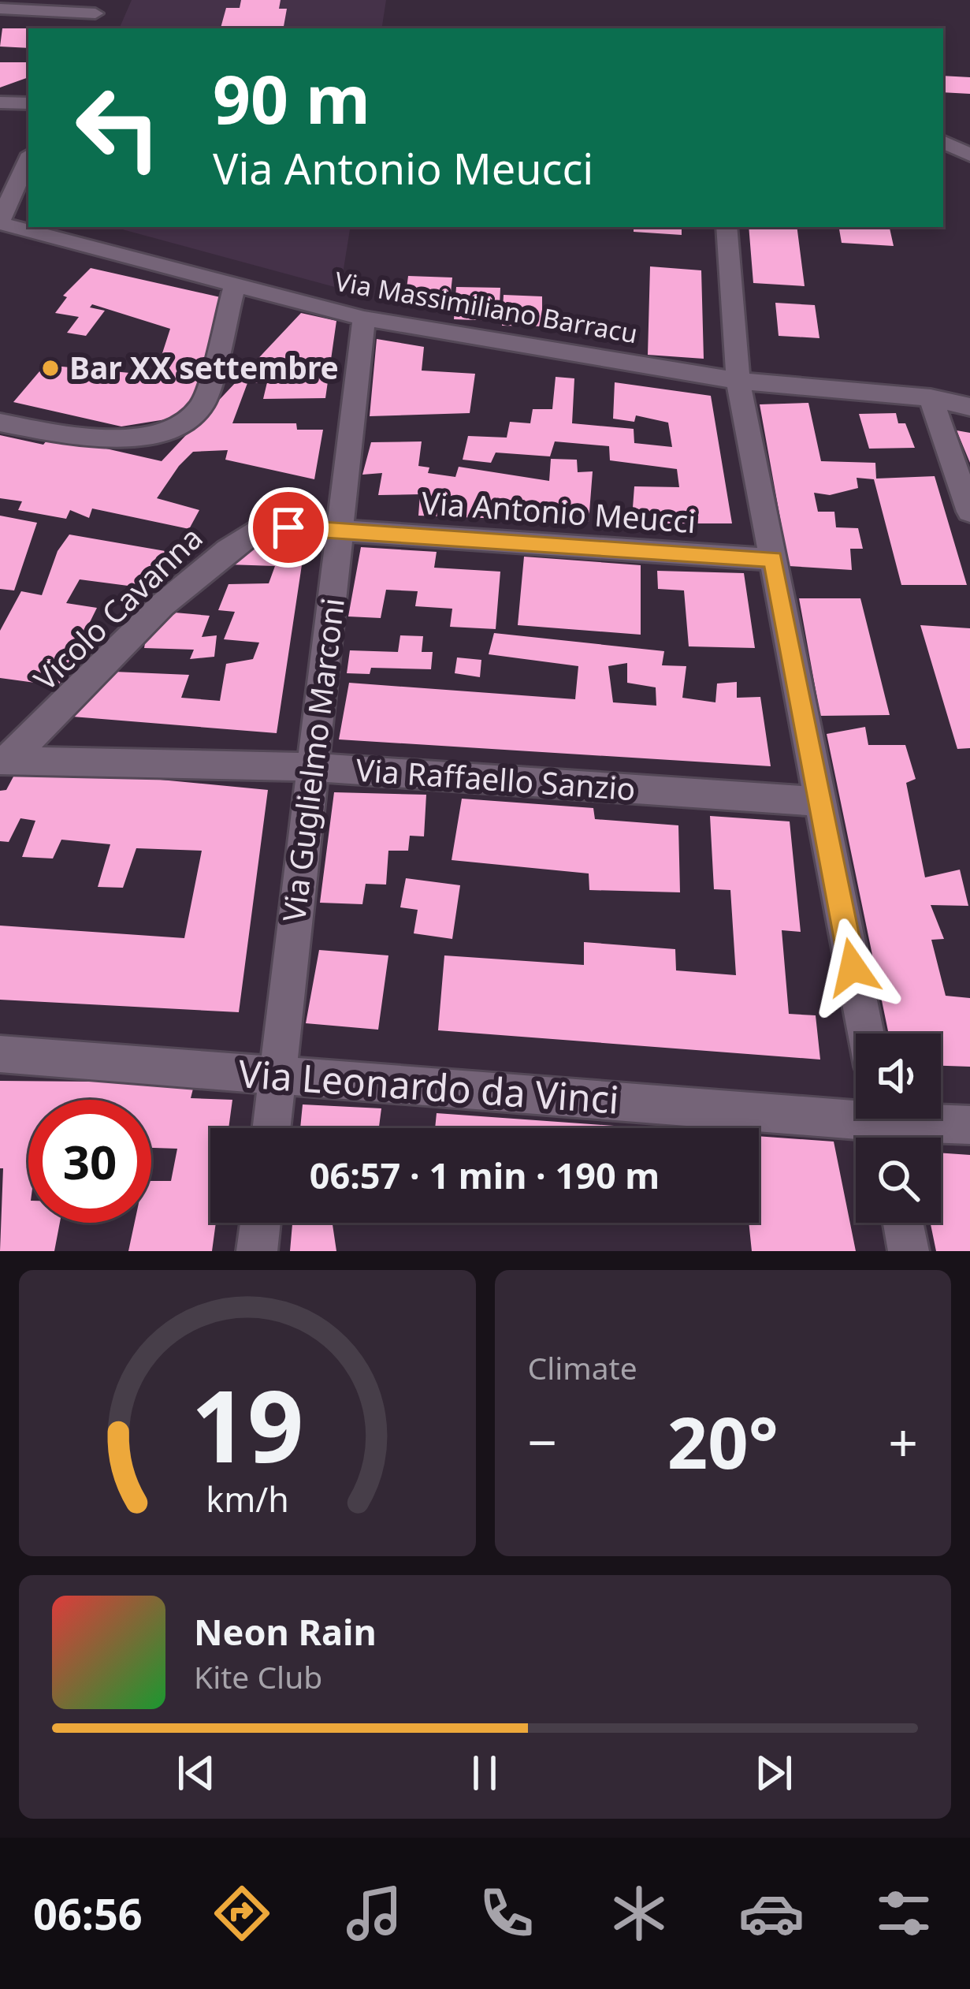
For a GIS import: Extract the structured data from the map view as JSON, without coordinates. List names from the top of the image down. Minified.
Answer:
{"streets":{"street":["Via Massimiliano Barracu","Via Antonio Meucci","Vicolo Cavanna","Via Guglielmo Marconi","Via Raffaello Sanzio","Via Leonardo da Vinci"]},"crossings":[["Via Massimiliano Barracu","Via Guglielmo Marconi"],["Via Antonio Meucci","Vicolo Cavanna"],["Via Antonio Meucci","Via Guglielmo Marconi"],["Vicolo Cavanna","Via Guglielmo Marconi"],["Vicolo Cavanna","Via Raffaello Sanzio"],["Via Guglielmo Marconi","Via Raffaello Sanzio"],["Via Guglielmo Marconi","Via Leonardo da Vinci"]],"places":["Bar XX settembre"],"page":{"turn":["90 m","Via Antonio Meucci"],"limit":"30","trip":"06:57 · 1 min · 190 m","tile":"Climate","heat":["−","20°","+"],"song":["Neon Rain","Kite Club"],"tabs":"06:56","gauge":["19","km/h"]}}
